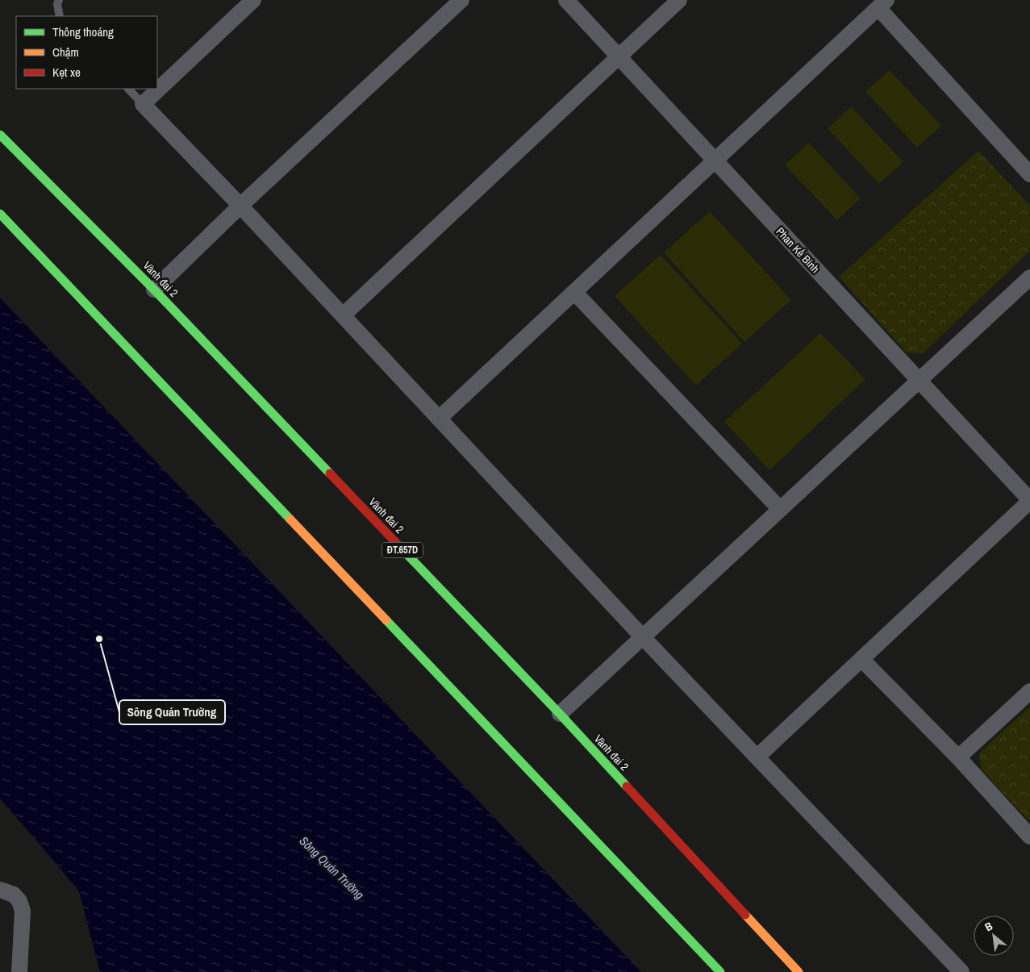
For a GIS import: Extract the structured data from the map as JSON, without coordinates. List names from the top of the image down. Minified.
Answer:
{"streets":{"main road":["Vành đai 2","ĐT.657D"],"street":["Phan Kế Bính"]},"water":["Sông Quán Trường"],"places":["Sông Quán Trường"],"legend":["Thông thoáng","Chậm","Kẹt xe"],"north":"top left"}
